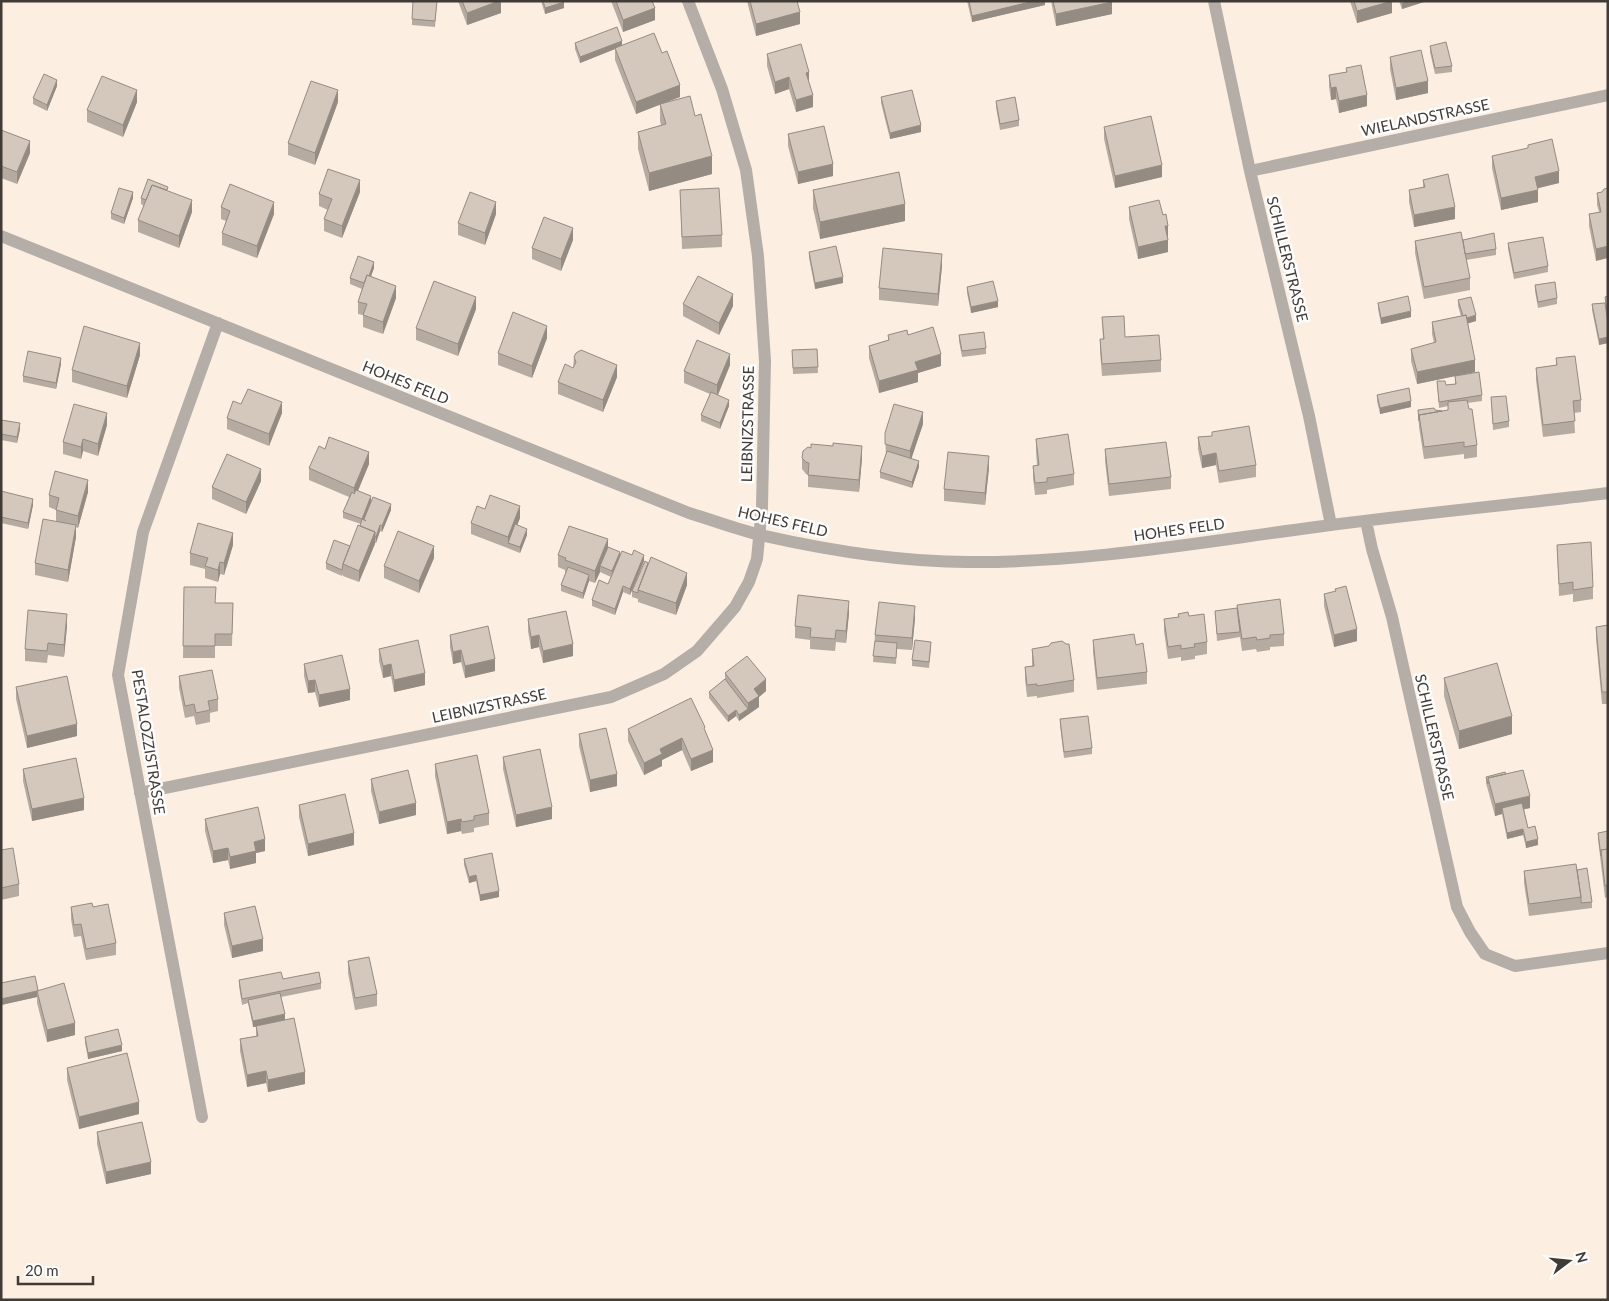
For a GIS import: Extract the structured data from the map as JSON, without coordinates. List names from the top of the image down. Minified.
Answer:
{"streets":{"street":["WIELANDSTRASSE","SCHILLERSTRASSE","HOHES FELD","LEIBNIZSTRASSE","PESTALOZZISTRASSE"]},"crossings":[["WIELANDSTRASSE","SCHILLERSTRASSE"],["SCHILLERSTRASSE","HOHES FELD"],["HOHES FELD","LEIBNIZSTRASSE"],["HOHES FELD","PESTALOZZISTRASSE"],["LEIBNIZSTRASSE","PESTALOZZISTRASSE"]],"scale_bar":"20 m","north":"right"}
